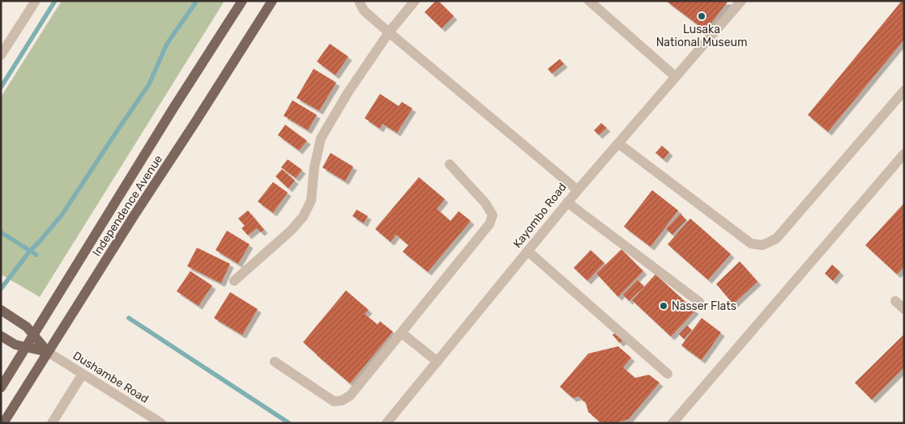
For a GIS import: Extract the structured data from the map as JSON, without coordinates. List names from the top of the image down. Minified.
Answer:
{"streets":{"main road":["Independence Avenue"],"street":["Kayombo Road","Dushambe Road"]},"crossings":[["Independence Avenue","Dushambe Road"]],"places":["Lusaka National Museum","Nasser Flats"]}
